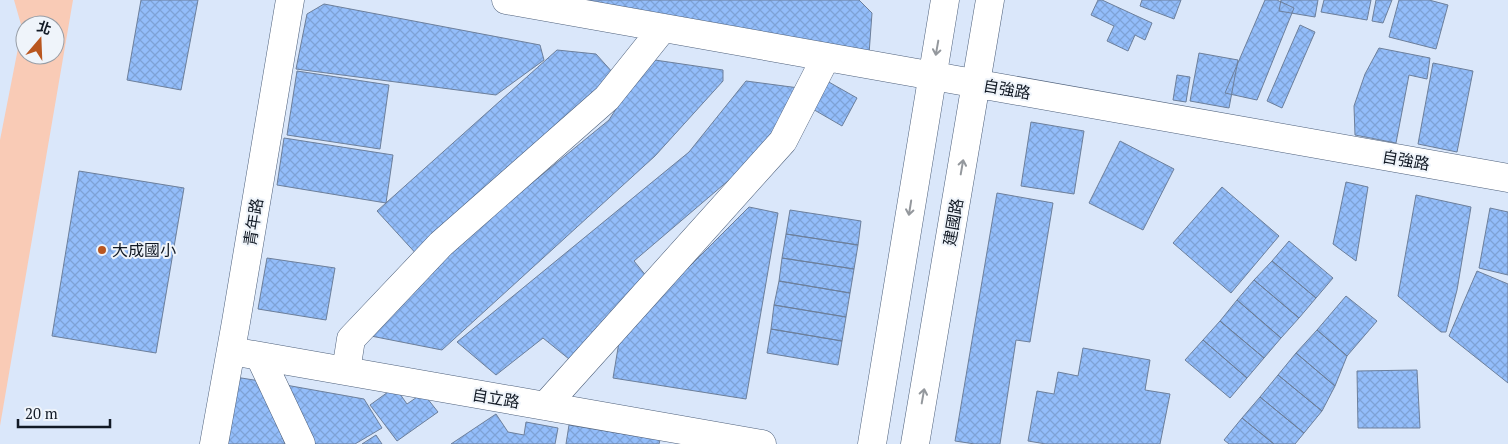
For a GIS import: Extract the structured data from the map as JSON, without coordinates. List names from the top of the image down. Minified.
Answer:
{"streets":{"street":["自強路","青年路","建國路","自立路"]},"crossings":[["自強路","建國路"],["青年路","自立路"]],"places":["大成國小"],"scale_bar":"20 m","north":"top"}
